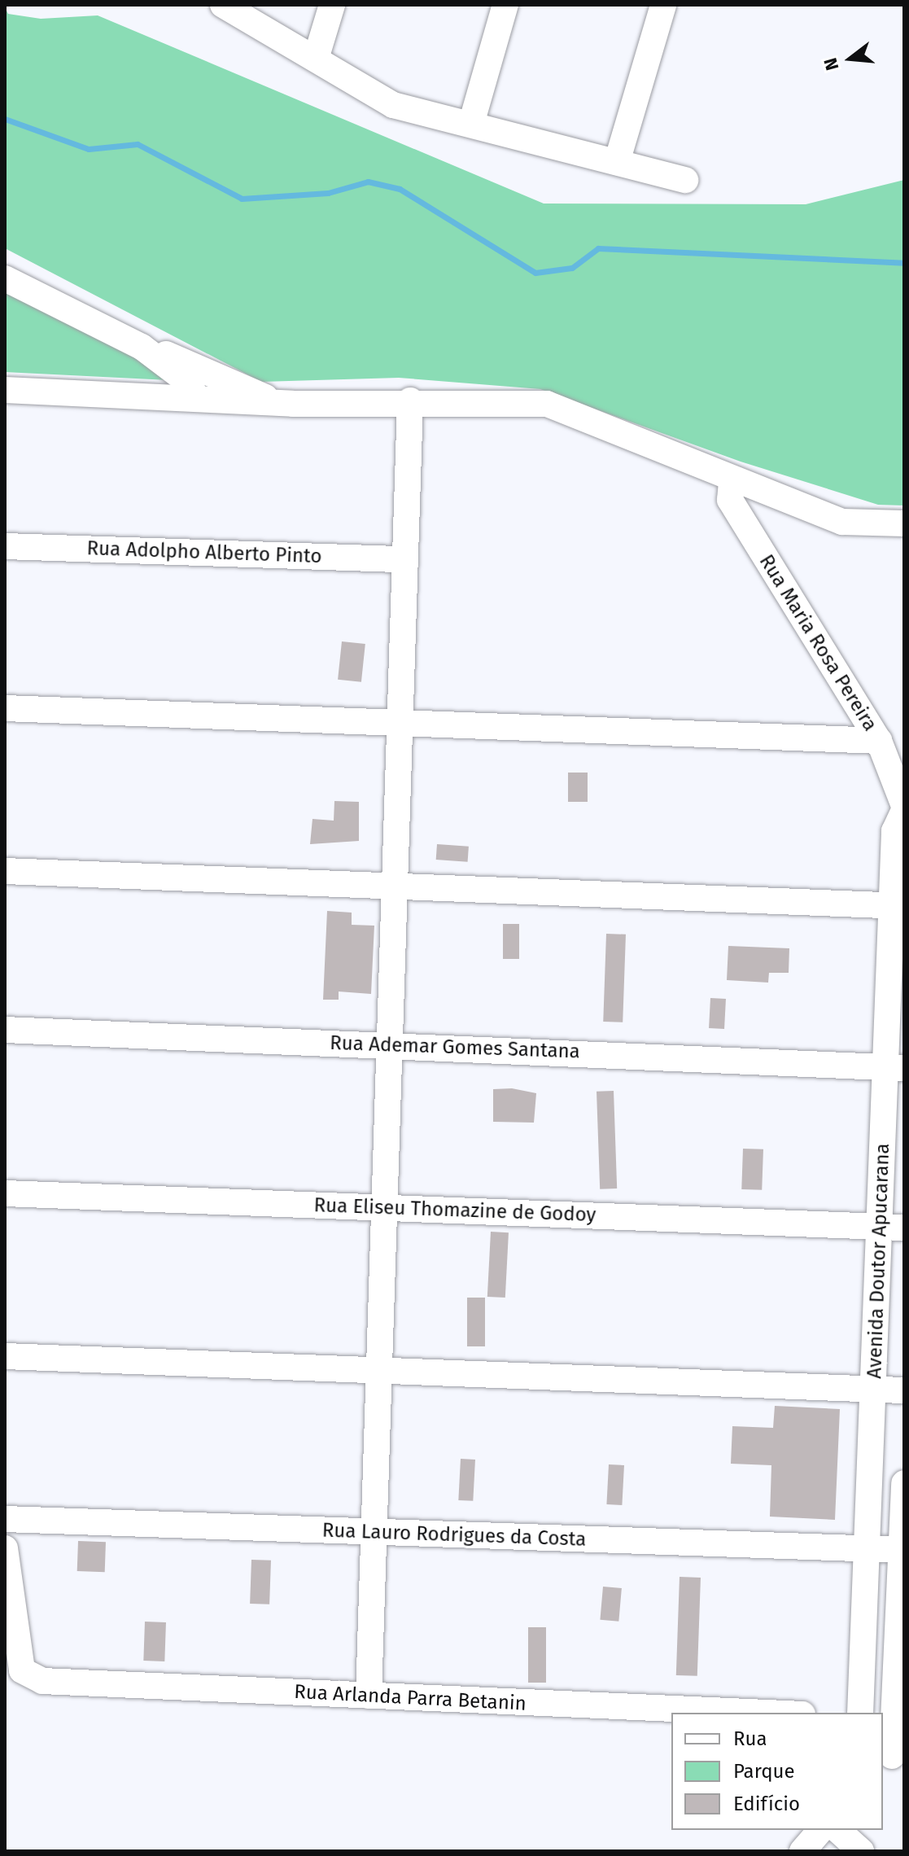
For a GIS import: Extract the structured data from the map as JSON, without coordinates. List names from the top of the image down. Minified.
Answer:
{"streets":{"street":["Rua Adolpho Alberto Pinto","Rua Maria Rosa Pereira","Rua Ademar Gomes Santana","Rua Eliseu Thomazine de Godoy","Avenida Doutor Apucarana","Rua Lauro Rodrigues da Costa","Rua Arlanda Parra Betanin"]},"crossings":[["Rua Maria Rosa Pereira","Avenida Doutor Apucarana"],["Rua Ademar Gomes Santana","Avenida Doutor Apucarana"],["Rua Eliseu Thomazine de Godoy","Avenida Doutor Apucarana"],["Avenida Doutor Apucarana","Rua Lauro Rodrigues da Costa"]],"legend":["Rua","Parque","Edifício"],"north":"left"}
